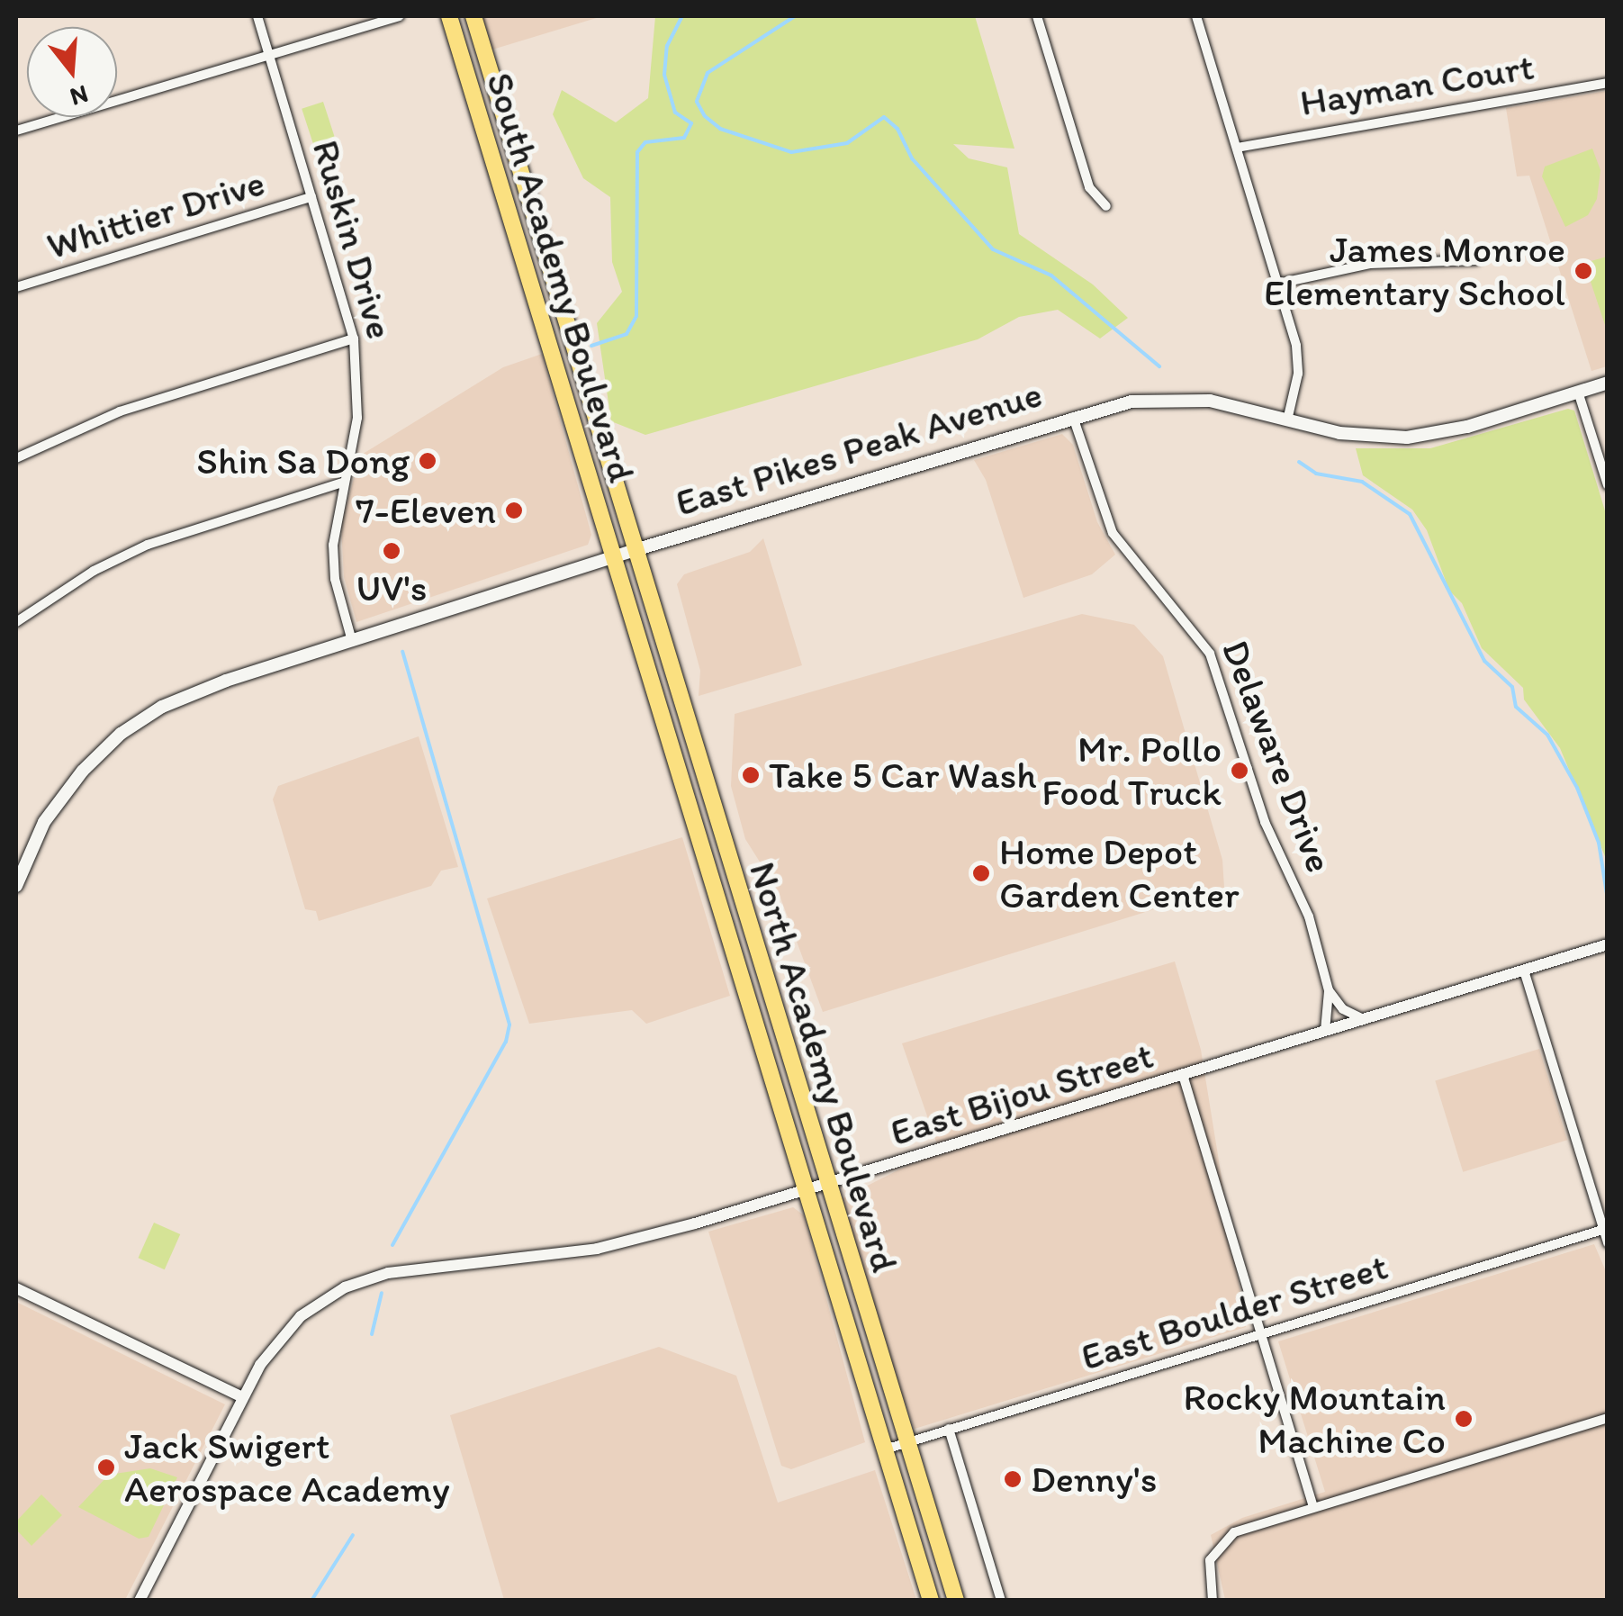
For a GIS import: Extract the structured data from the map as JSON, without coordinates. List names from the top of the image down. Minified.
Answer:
{"streets":{"highway":["South Academy Boulevard","North Academy Boulevard"],"main road":["East Pikes Peak Avenue"],"street":["Hayman Court","Whittier Drive","Ruskin Drive","Delaware Drive","East Bijou Street","East Boulder Street"]},"crossings":[["Whittier Drive","Ruskin Drive"],["Ruskin Drive","East Pikes Peak Avenue"],["South Academy Boulevard","East Pikes Peak Avenue"],["South Academy Boulevard","North Academy Boulevard"],["East Pikes Peak Avenue","Delaware Drive"],["East Pikes Peak Avenue","North Academy Boulevard"],["Delaware Drive","East Bijou Street"],["North Academy Boulevard","East Bijou Street"],["North Academy Boulevard","East Boulder Street"]],"places":["James Monroe Elementary School","Shin Sa Dong","7-Eleven","UV's","Mr. Pollo Food Truck","Take 5 Car Wash","Home Depot Garden Center","Rocky Mountain Machine Co","Jack Swigert Aerospace Academy","Denny's"],"north":"bottom"}
